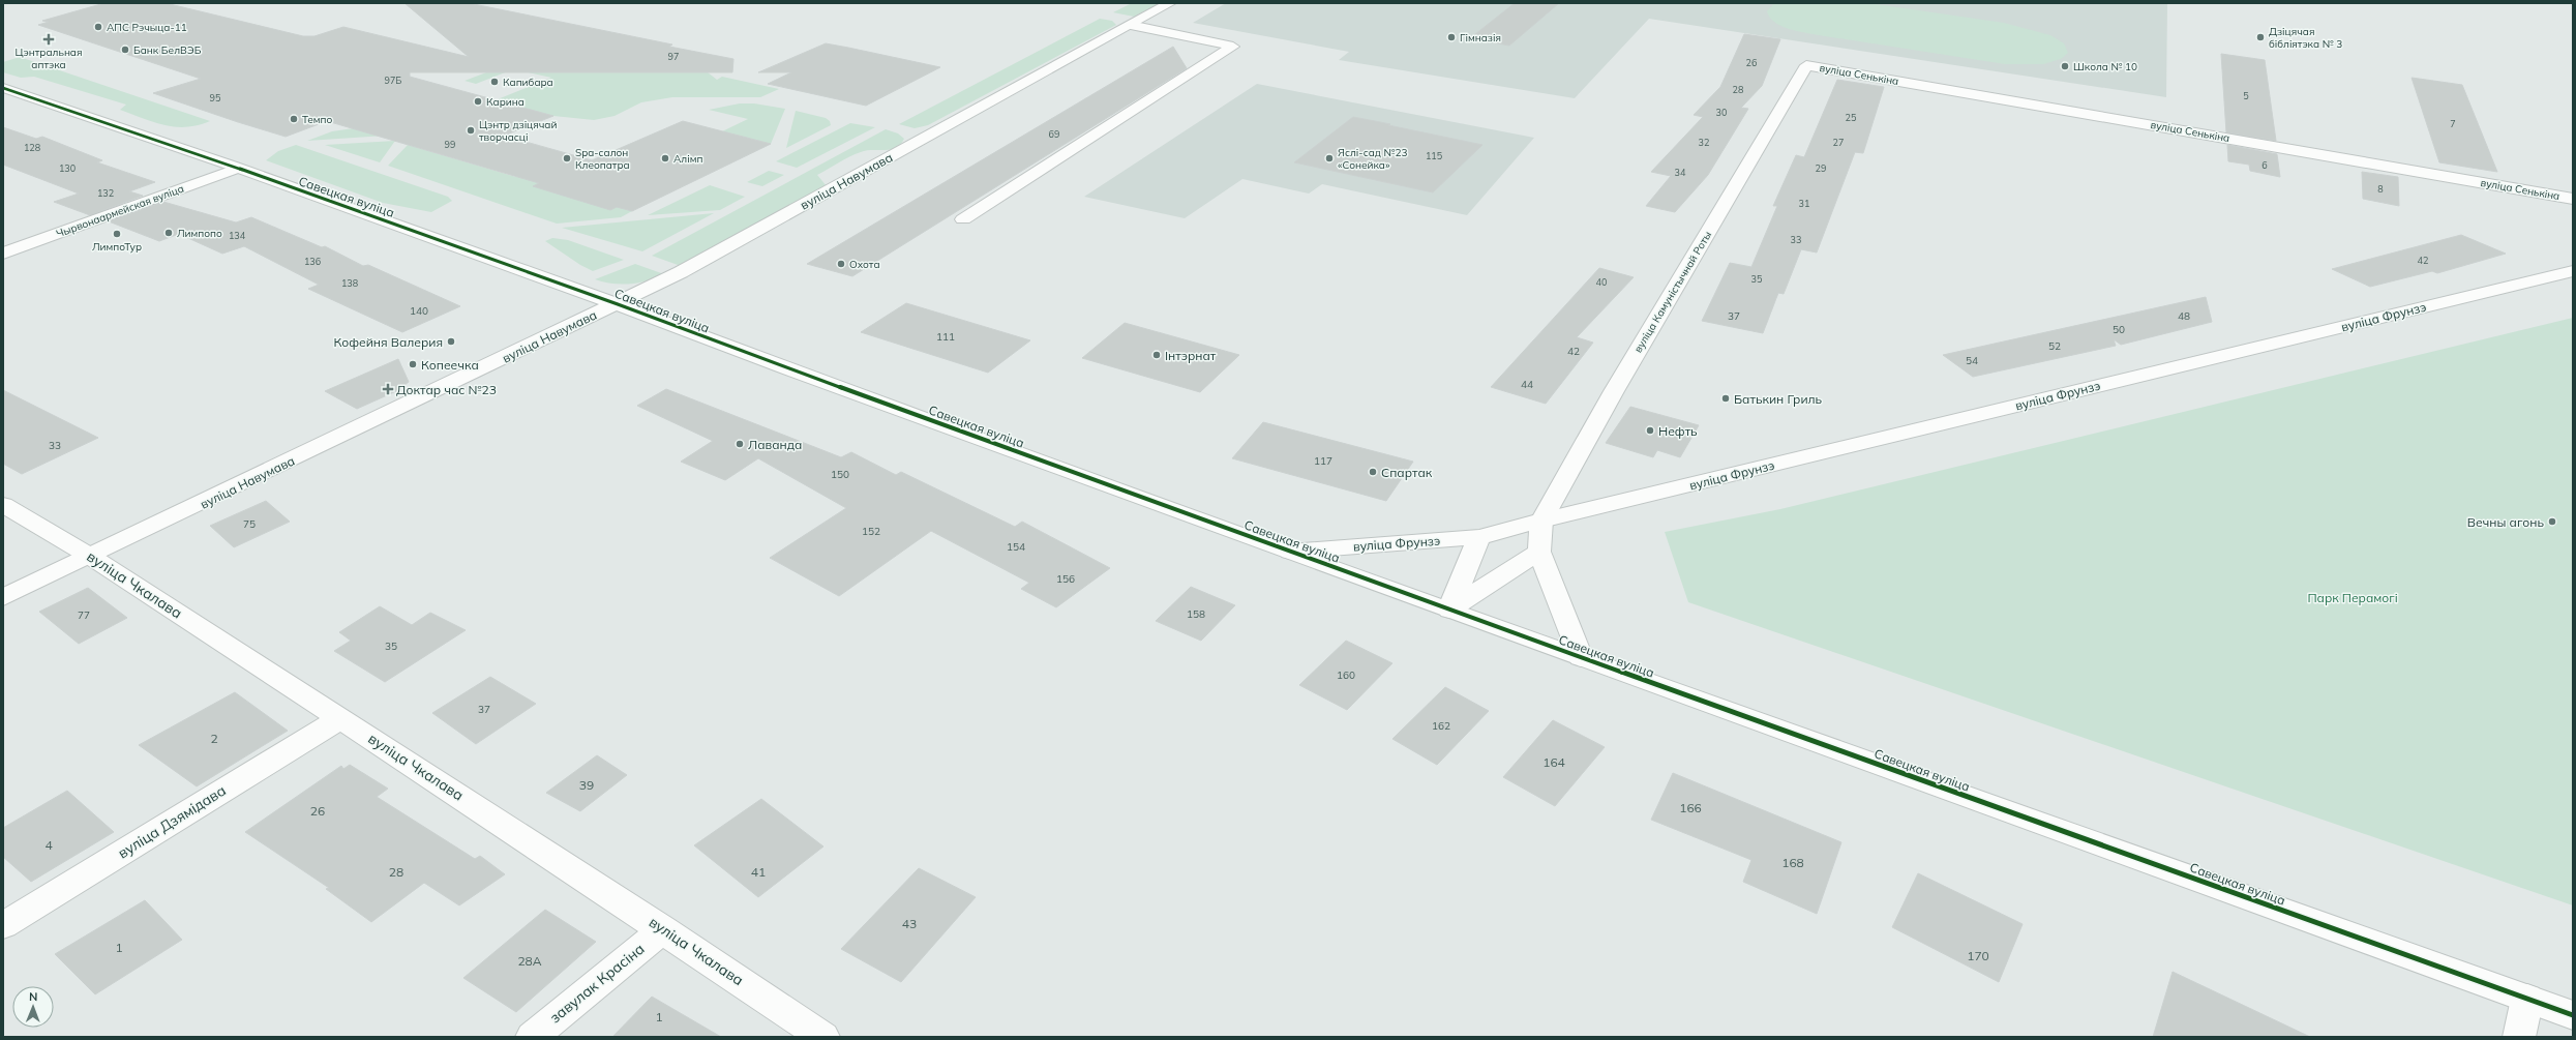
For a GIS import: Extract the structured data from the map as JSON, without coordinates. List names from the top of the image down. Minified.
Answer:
{"streets":{"street":["вуліца Сенькіна","вуліца Навумава","Савецкая вуліца","Чырвонаармейская вуліца","вуліца Камуністычнай Роты","вуліца Фрунзэ","вуліца Чкалава","вуліца Дзямідава","завулак Красіна"]},"crossings":[["вуліца Сенькіна","вуліца Камуністычнай Роты"],["вуліца Навумава","Савецкая вуліца"],["вуліца Навумава","вуліца Чкалава"],["Савецкая вуліца","Чырвонаармейская вуліца"],["Савецкая вуліца","вуліца Фрунзэ"],["вуліца Камуністычнай Роты","вуліца Фрунзэ"],["вуліца Чкалава","вуліца Дзямідава"],["вуліца Чкалава","завулак Красіна"]],"parks":["Парк Перамогі"],"places":{"other":["АПС Рэчыца-11","Гімназія","Дзіцячая бібліятэка № 3","Банк БелВЭБ","Школа № 10","Капибара","Карина","Темпо","Цэнтр дзіцячай творчасці","Spa-салон Клеопатра","Алімп","Яслі-сад №23 «Сонейка»","Лимпопо","ЛимпоТур","Охота","Кофейня Валерия","Інтэрнат","Копеечка","Батькин Гриль","Нефть","Лаванда","Спартак","Вечны агонь"],"health":["Цэнтральная аптэка","Доктар час №23"]},"house_numbers":["97","26","97Б","28","5","95","30","25","7","69","32","27","99","128","115","6","130","29","34","8","132","31","134","33","42","136","35","40","138","140","37","48","50","111","52","42","54","44","33","117","150","75","152","154","156","158","77","35","160","37","162","2","164","39","166","26","4","168","28","41","43","1","170","28А","1"],"north":"top"}
